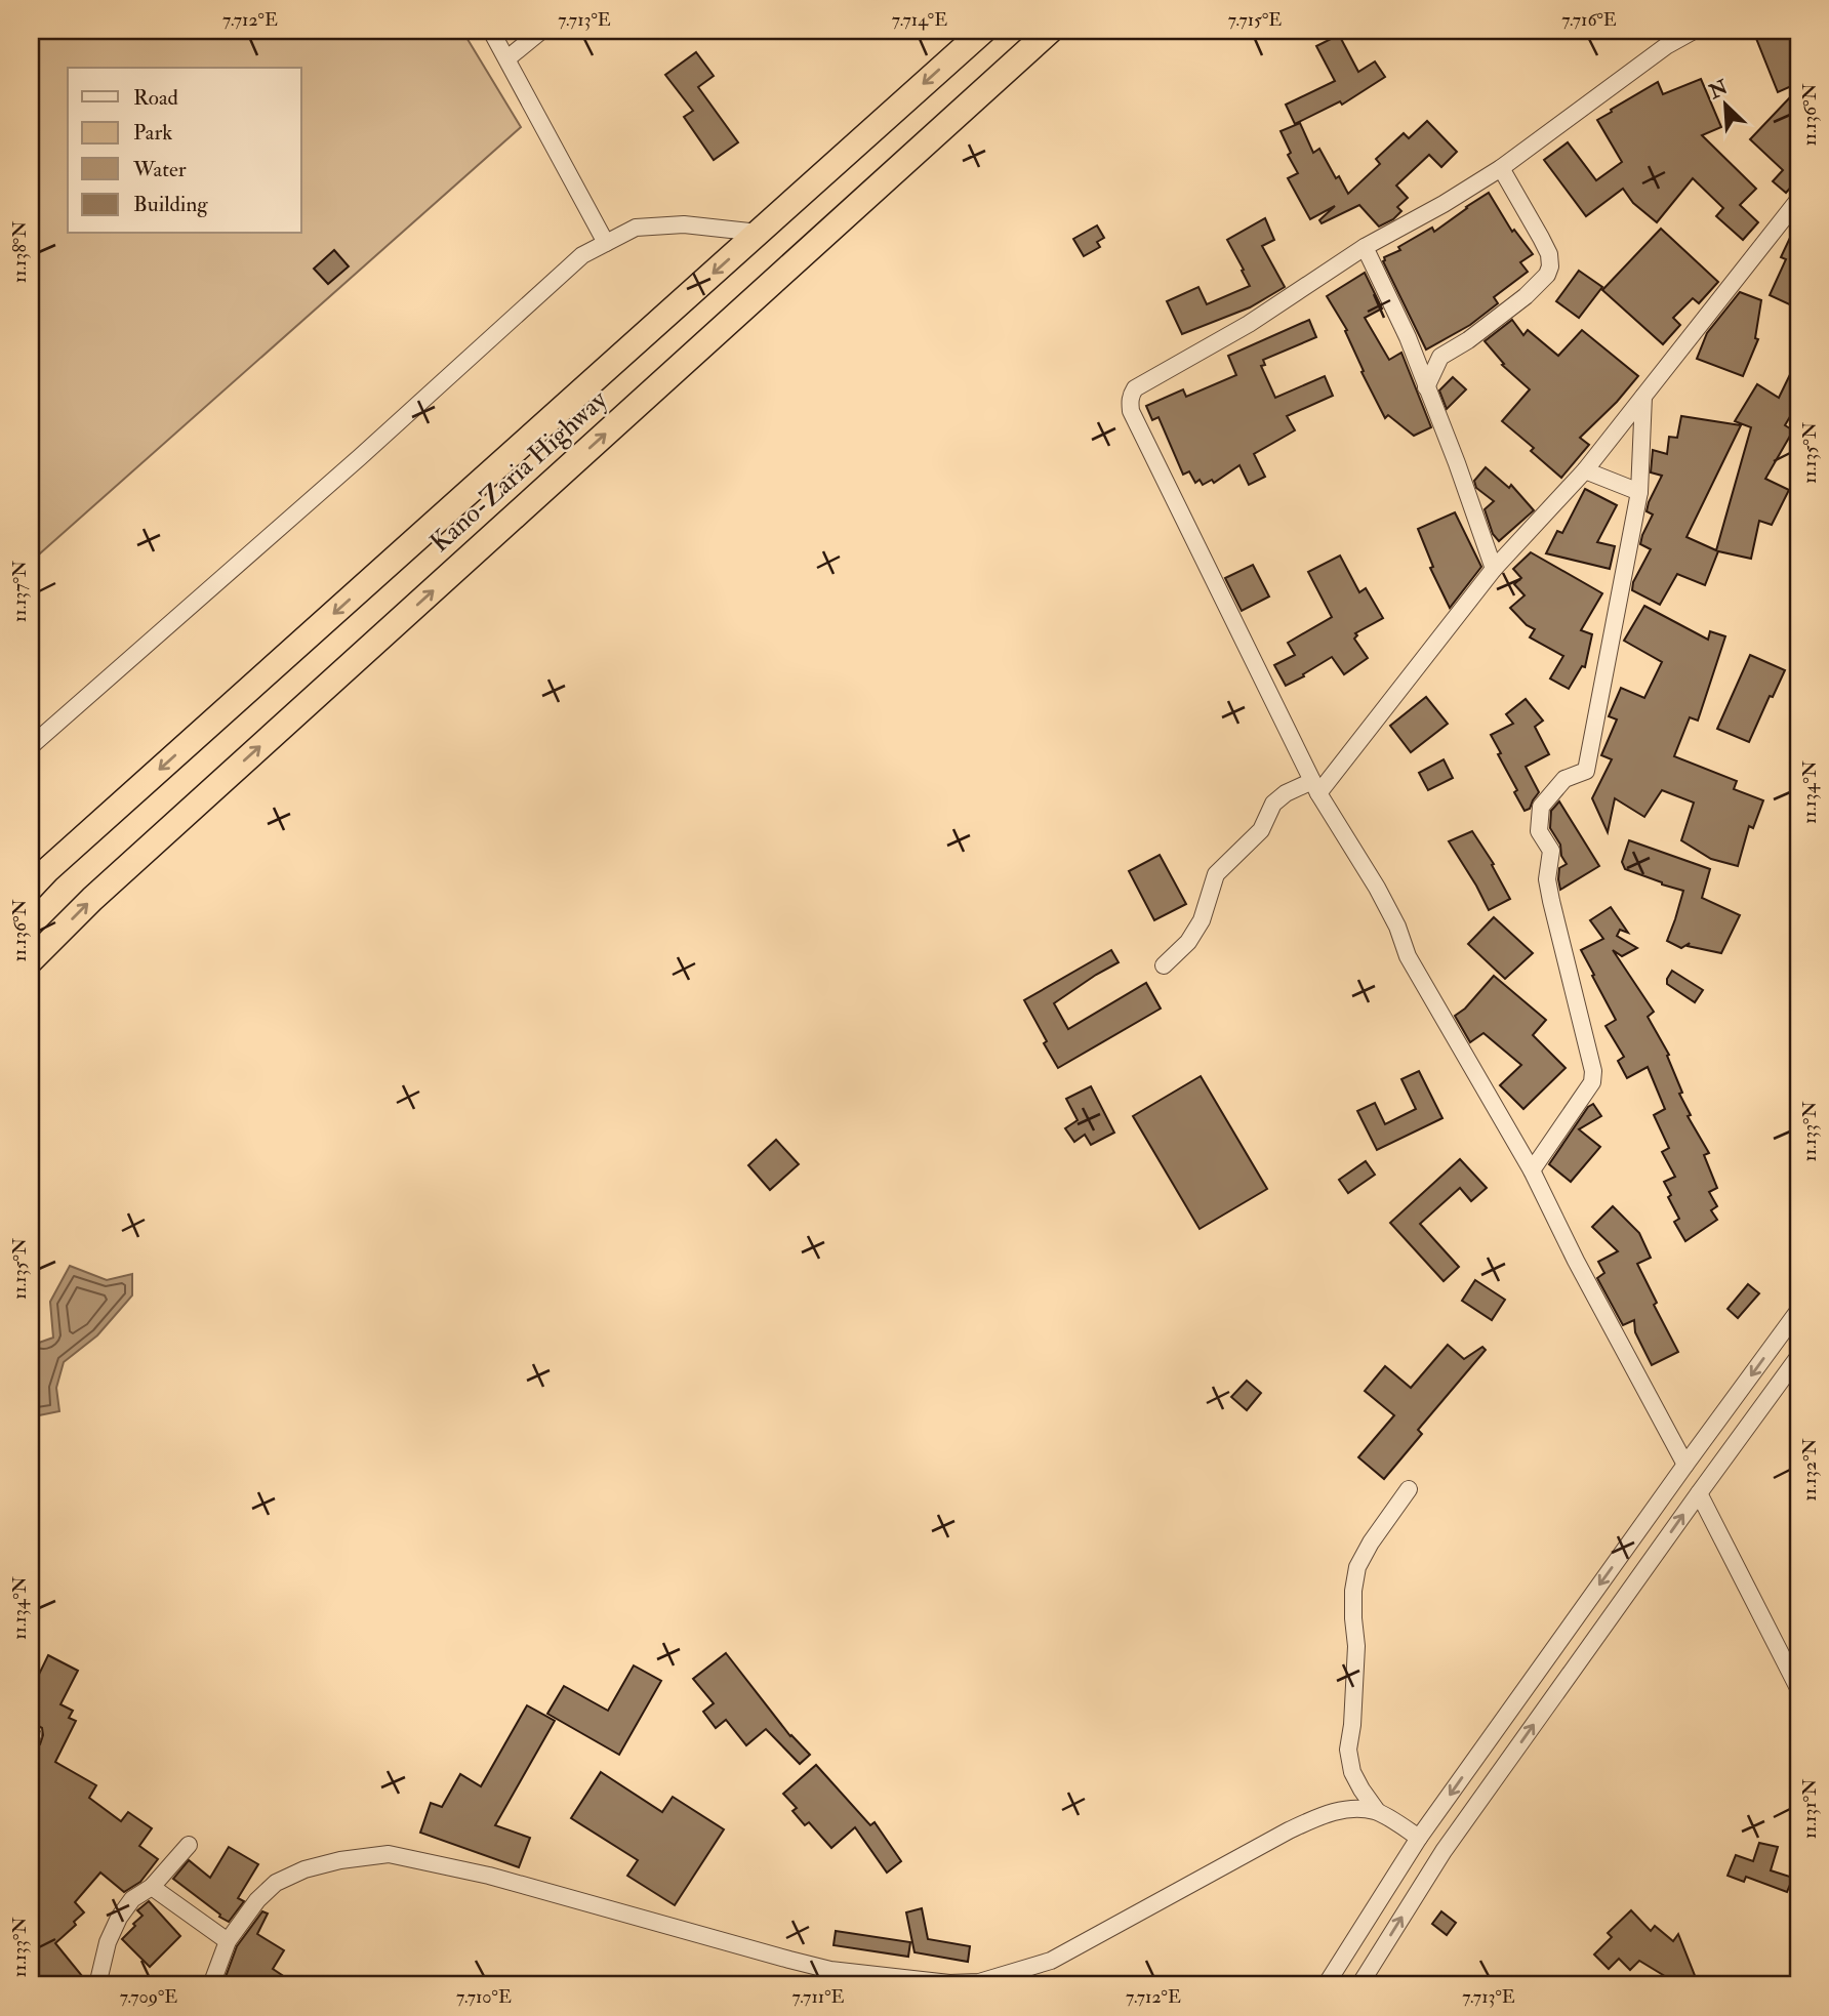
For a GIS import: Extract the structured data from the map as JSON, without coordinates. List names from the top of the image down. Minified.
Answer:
{"streets":{"highway":["Kano-Zaria Highway"]},"legend":["Road","Park","Water","Building"],"north":"top left","coordinates":["7.712°E","7.713°E","7.714°E","7.715°E","7.716°E","11.136°N","11.138°N","11.135°N","11.137°N","11.134°N","11.133°N","11.132°N","11.131°N","7.709°E","7.710°E","7.711°E"]}
